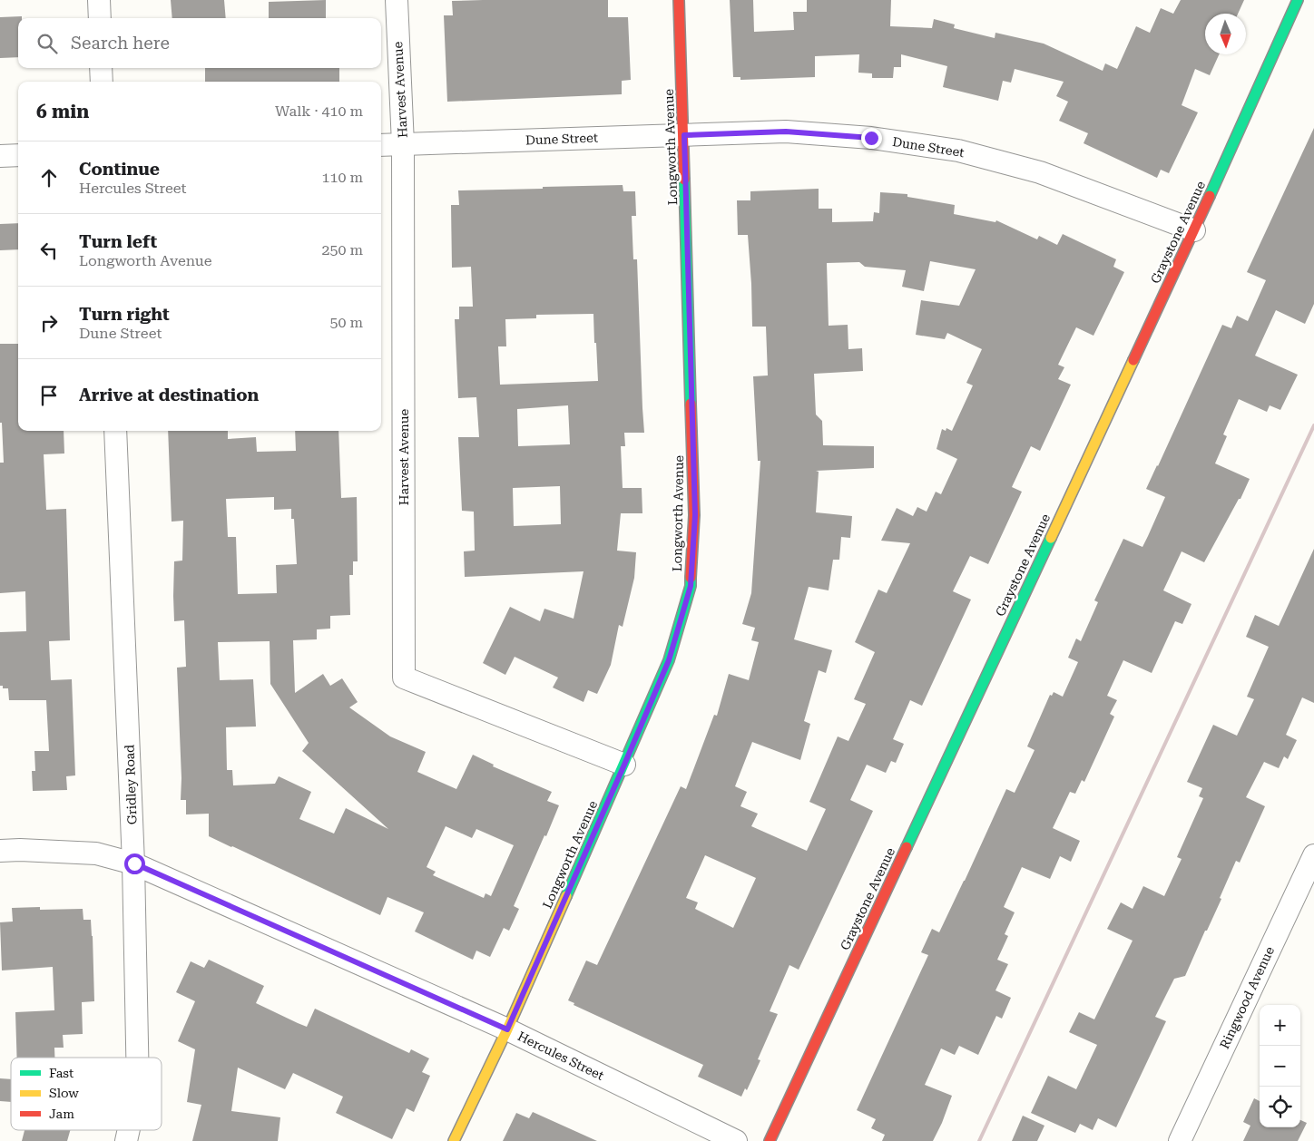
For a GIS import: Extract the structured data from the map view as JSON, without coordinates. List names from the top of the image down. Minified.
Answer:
{"streets":{"street":["Harvest Avenue","Dune Street","Longworth Avenue","Graystone Avenue","Gridley Road","Ringwood Avenue","Hercules Street"]},"crossings":[["Harvest Avenue","Dune Street"],["Harvest Avenue","Longworth Avenue"],["Dune Street","Longworth Avenue"],["Dune Street","Graystone Avenue"],["Longworth Avenue","Hercules Street"],["Gridley Road","Hercules Street"]],"legend":["Fast","Slow","Jam"],"north":"bottom","page":{"search":"Search here","heading":["6 min","Walk · 410 m"],"list":[["Continue","Hercules Street","110 m"],["Turn left","Longworth Avenue","250 m"],["Turn right","Dune Street","50 m"],"Arrive at destination"],"map_buttons":["+","−"]}}
